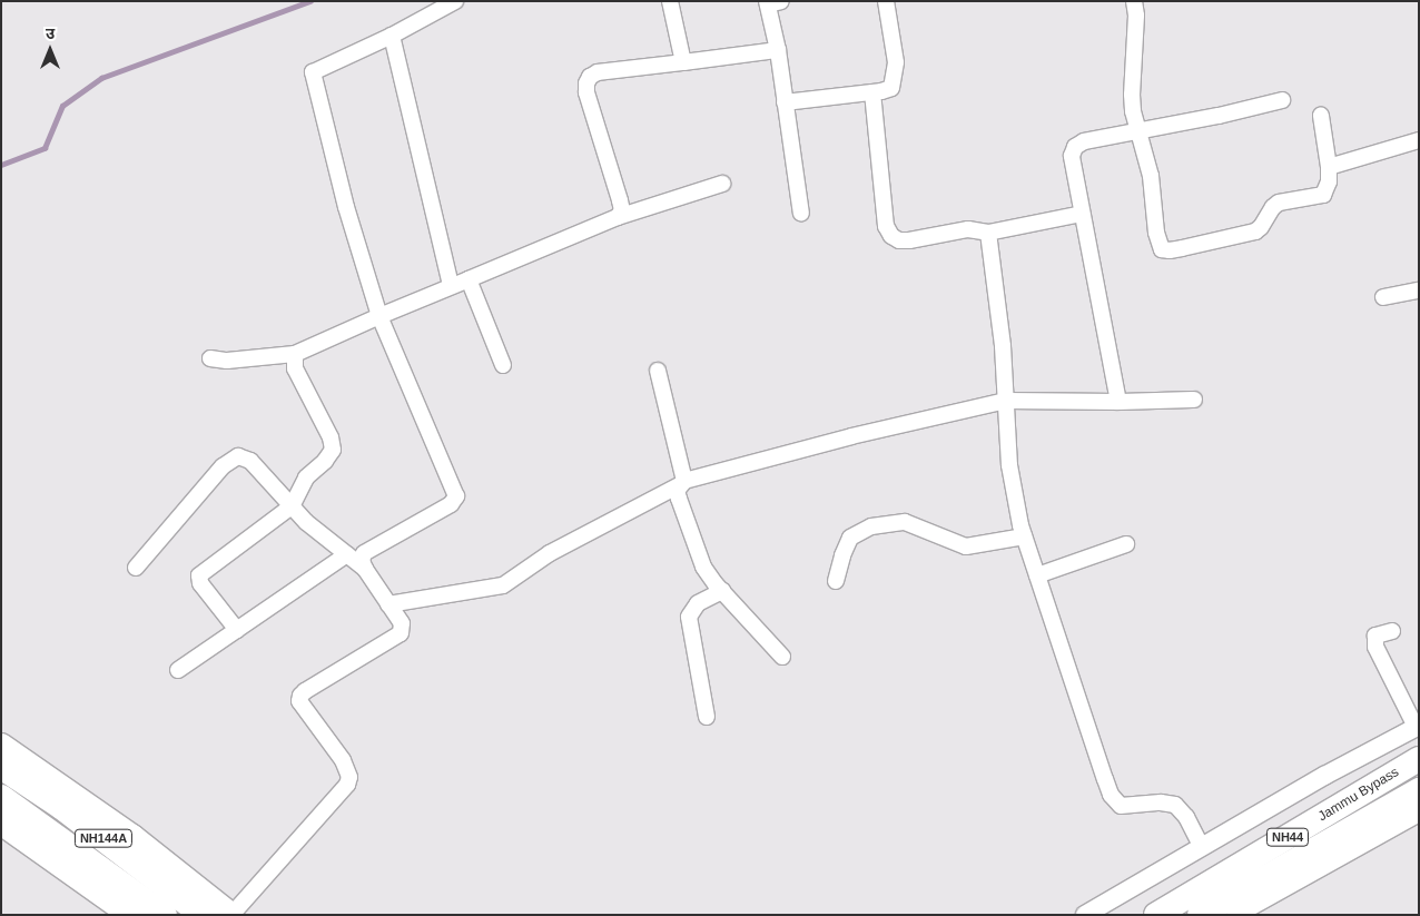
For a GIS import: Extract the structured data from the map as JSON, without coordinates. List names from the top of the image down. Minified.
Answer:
{"streets":{"highway":["Jammu Bypass","NH44","NH144A"]},"north":"top"}
